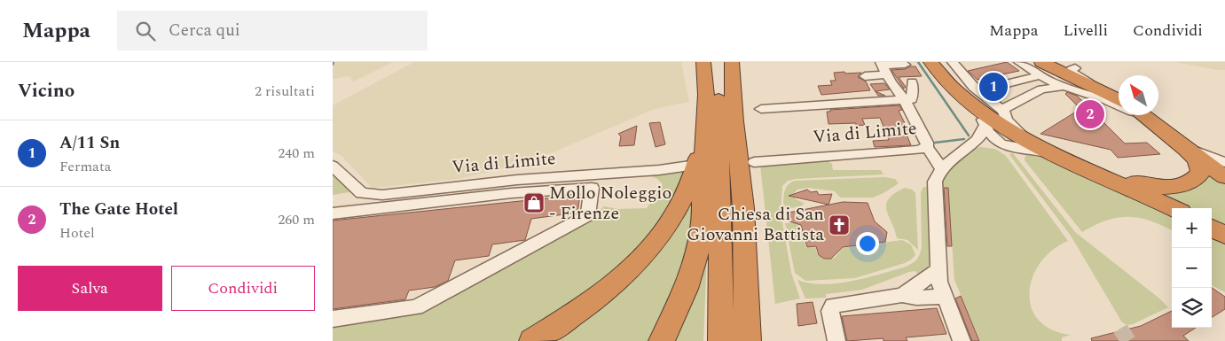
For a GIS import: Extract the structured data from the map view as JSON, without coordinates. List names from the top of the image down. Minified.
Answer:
{"streets":{"street":["Via di Limite"]},"places":{"shop":["Mollo Noleggio - Firenze"],"church":["Chiesa di San Giovanni Battista"]},"north":"top left","page":{"header":"Mappa","search":"Cerca qui","nav":["Mappa","Livelli","Condividi"],"heading":["Vicino","2 risultati"],"pins":["1","2"],"list":[{"mark":"1","name":"A/11 Sn","note":"Fermata","value":"240 m"},{"mark":"2","name":"The Gate Hotel","note":"Hotel","value":"260 m"}],"map_buttons":["+","−"],"buttons":["Salva","Condividi"]}}
